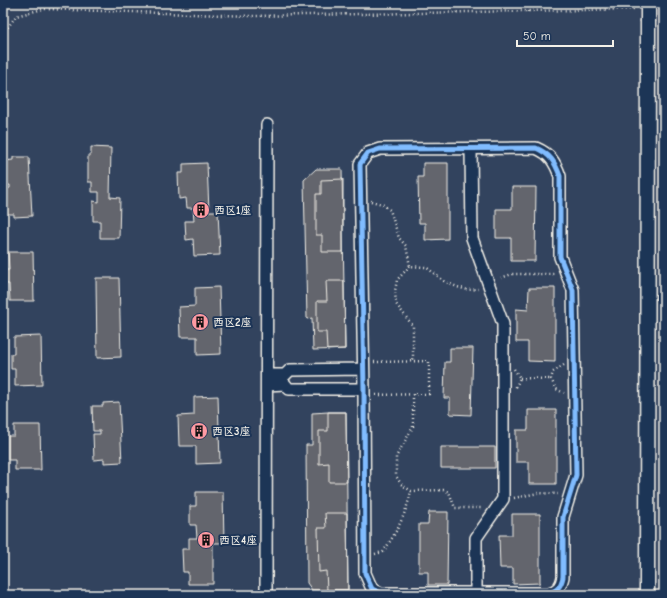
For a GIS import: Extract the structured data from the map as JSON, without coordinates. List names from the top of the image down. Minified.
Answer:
{"places":{"building":["西区1座","西区2座","西区3座","西区4座"]},"scale_bar":"50 m"}
